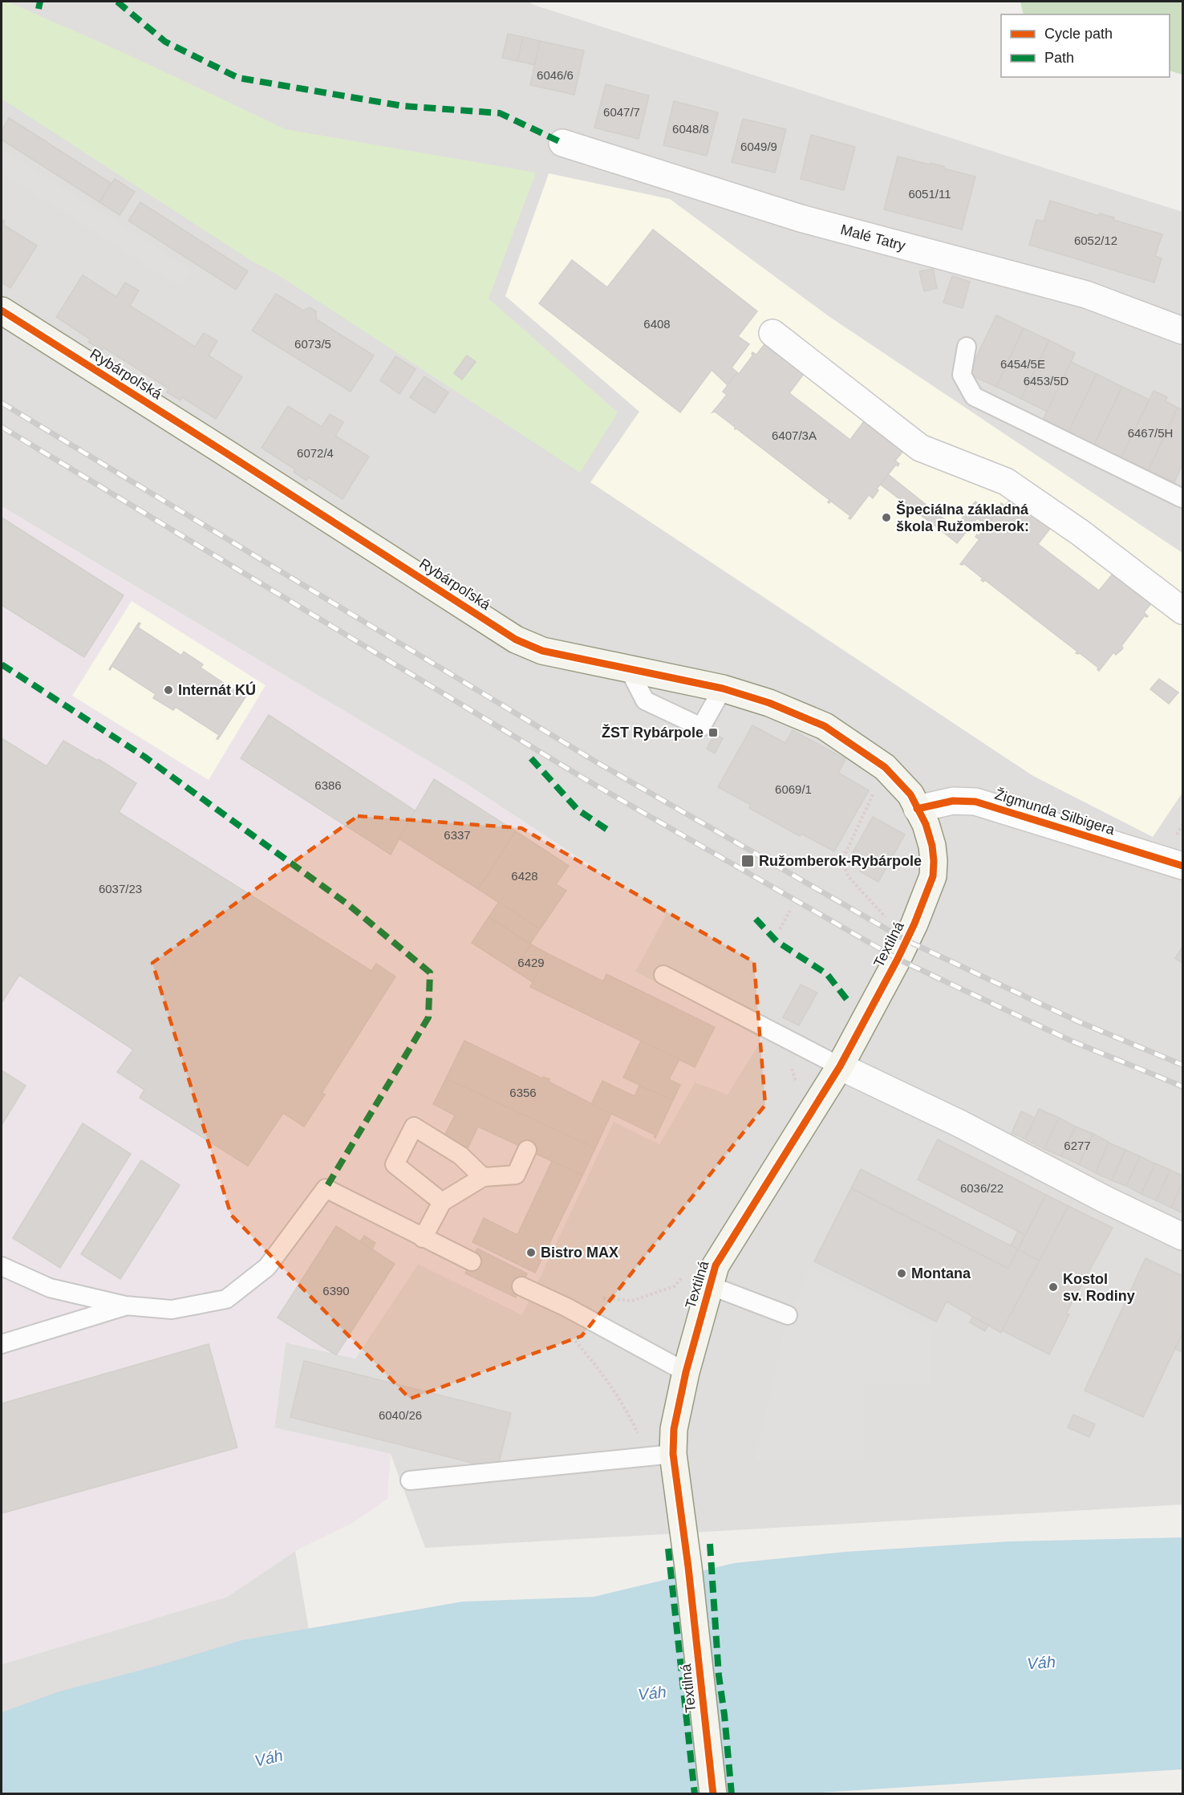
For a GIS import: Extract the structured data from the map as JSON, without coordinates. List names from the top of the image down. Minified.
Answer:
{"streets":{"street":["Malé Tatry","Rybárpoľská","Žigmunda Silbigera","Textilná"]},"crossings":[["Rybárpoľská","Žigmunda Silbigera"],["Rybárpoľská","Textilná"],["Žigmunda Silbigera","Textilná"]],"water":["Váh"],"places":{"other":["Špeciálna základná škola Ružomberok:","Internát KÚ","Bistro MAX","Montana","Kostol sv. Rodiny"],"transit":["ŽST Rybárpole","Ružomberok-Rybárpole"]},"house_numbers":["6046/6","6047/7","6048/8","6049/9","6051/11","6052/12","6408","6073/5","6454/5E","6453/5D","6467/5H","6407/3A","6072/4","6386","6069/1","6337","6428","6037/23","6429","6356","6277","6036/22","6390","6040/26"],"legend":["Cycle path","Path"]}
